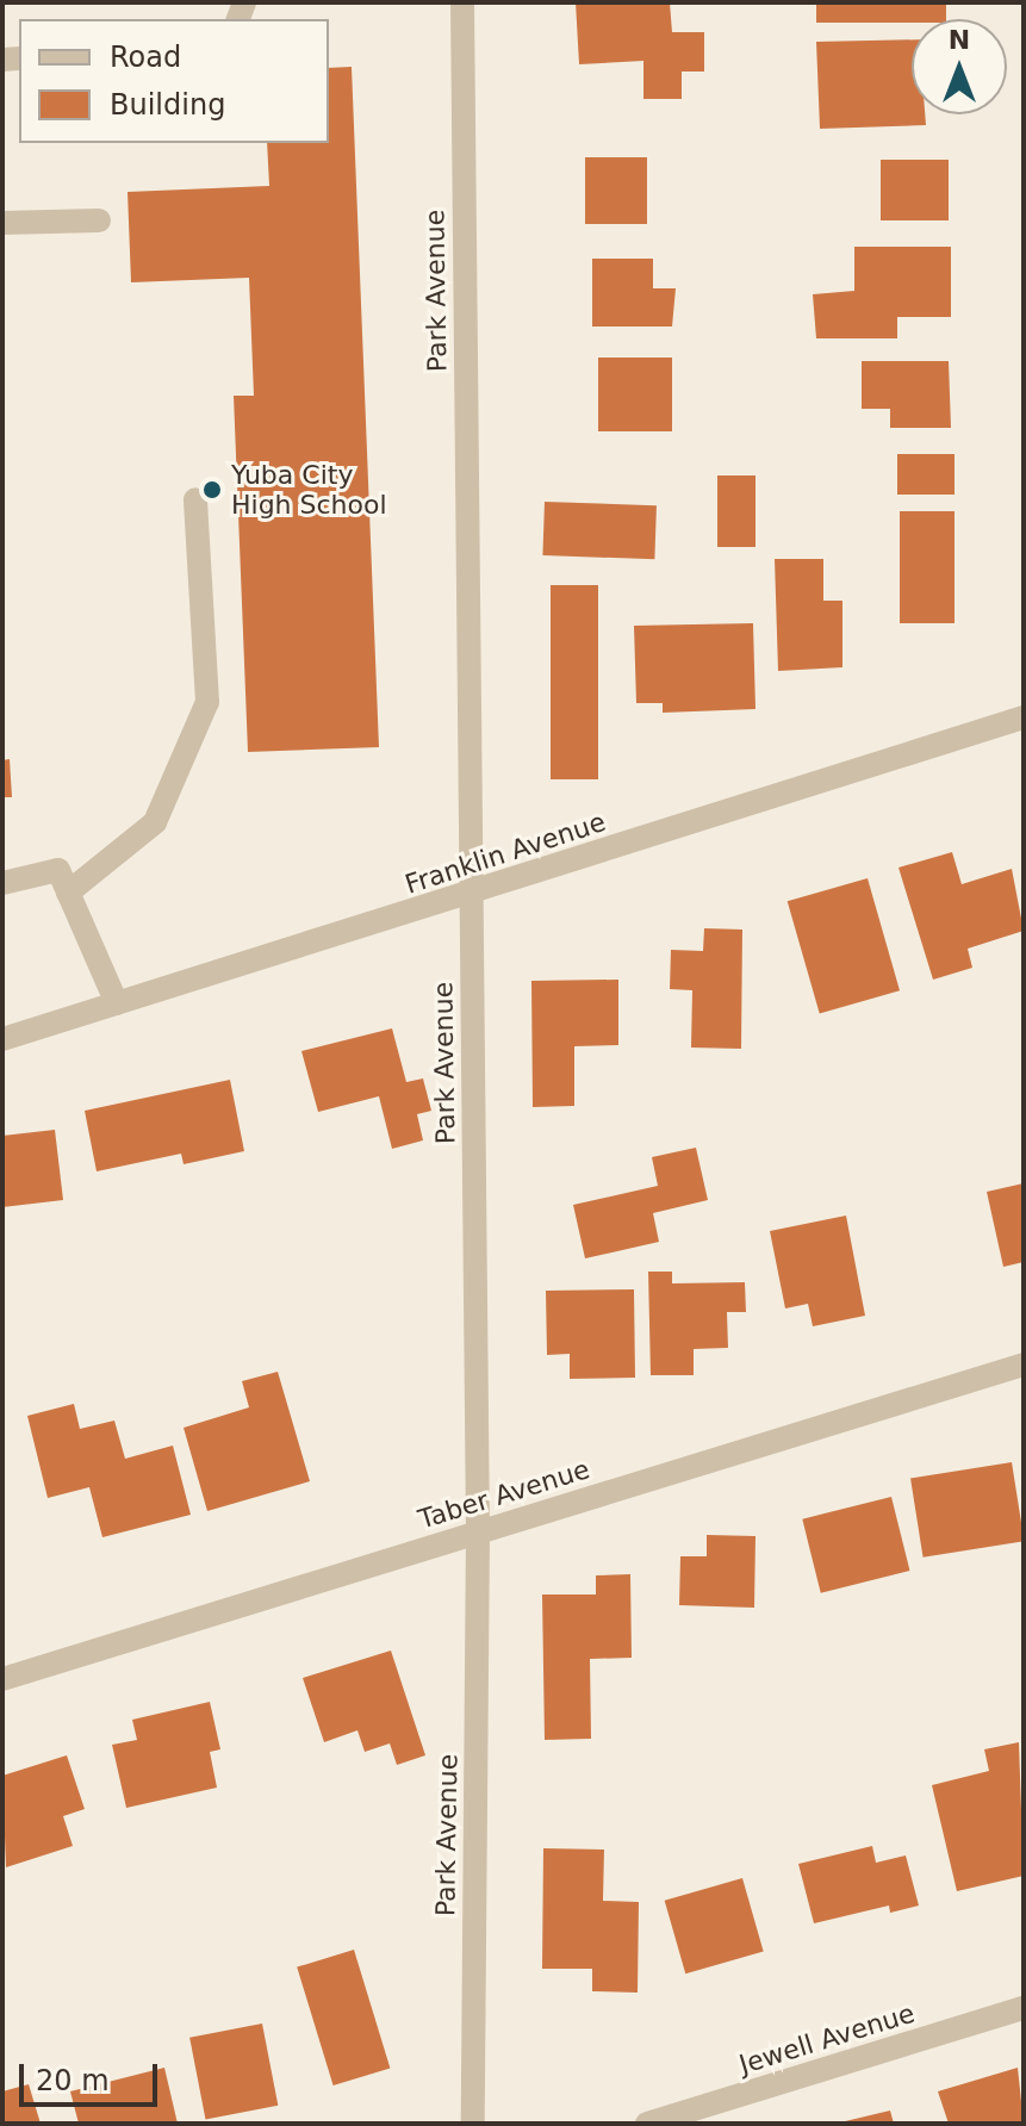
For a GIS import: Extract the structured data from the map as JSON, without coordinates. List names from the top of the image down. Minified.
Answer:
{"streets":{"street":["Park Avenue","Franklin Avenue","Taber Avenue","Jewell Avenue"]},"crossings":[["Park Avenue","Franklin Avenue"],["Park Avenue","Taber Avenue"]],"places":["Yuba City High School"],"legend":["Road","Building"],"scale_bar":"20 m","north":"top"}
